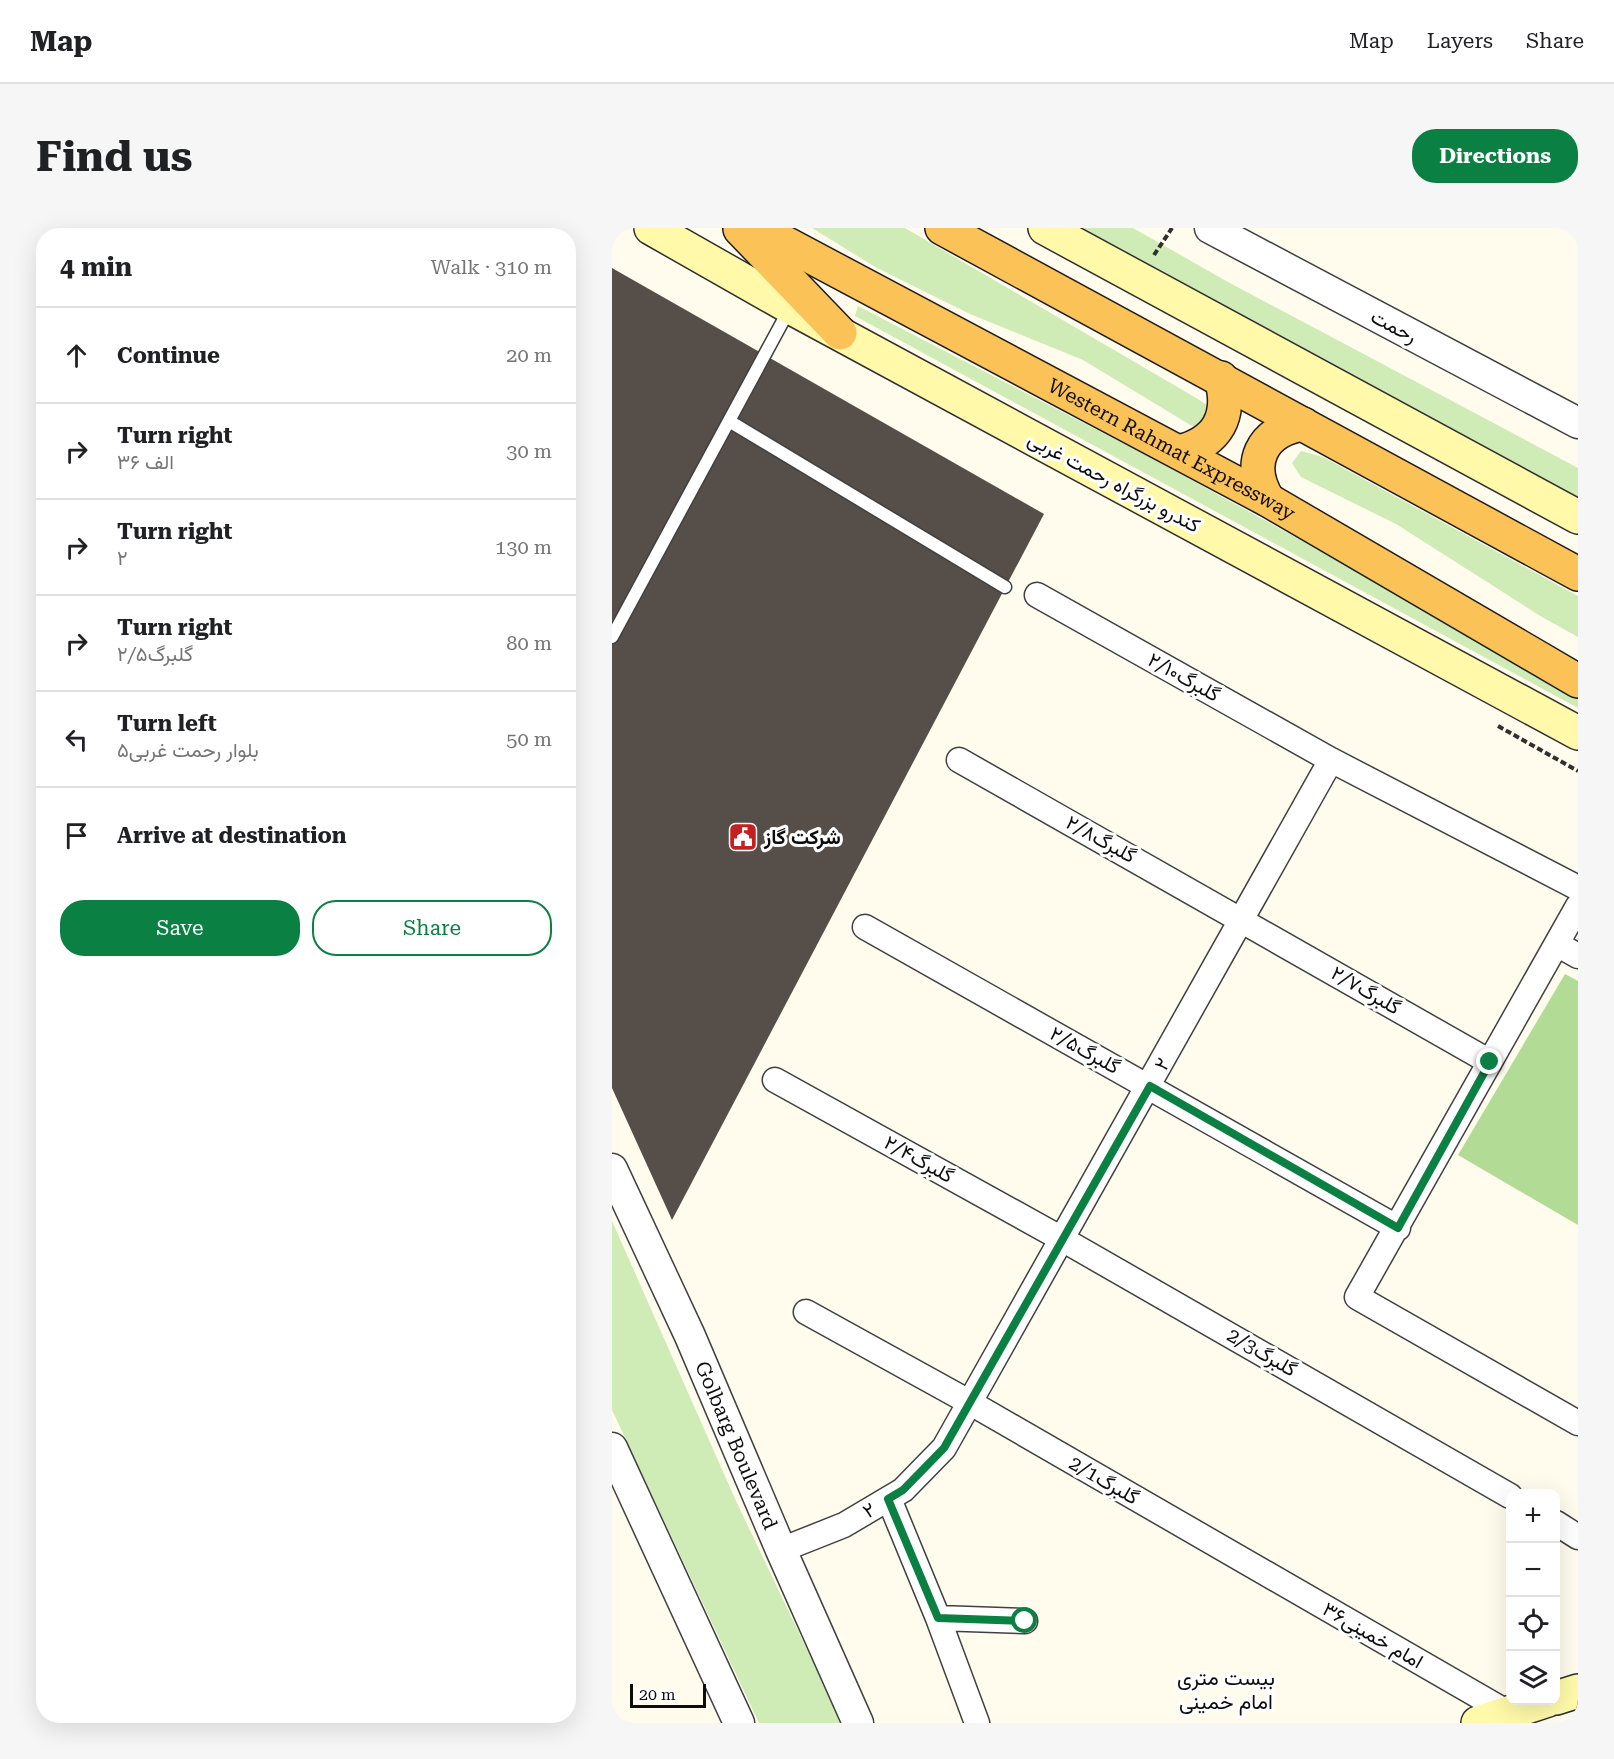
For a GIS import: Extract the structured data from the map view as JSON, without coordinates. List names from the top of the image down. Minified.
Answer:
{"streets":{"highway":["Western Rahmat Expressway"],"main road":["کندرو بزرگراه رحمت غربی"],"street":["رحمت","گلبرگ۲/۱۰","گلبرگ۲/۸","گلبرگ۲/۷","گلبرگ۲/۵","۲","گلبرگ۲/۴","2/3گلبرگ","Golbarg Boulevard","2/1گلبرگ","امام خمینی۳۶"]},"crossings":[["گلبرگ۲/۱۰","۲"],["گلبرگ۲/۸","گلبرگ۲/۷"],["گلبرگ۲/۸","۲"],["گلبرگ۲/۷","۲"],["گلبرگ۲/۵","۲"],["۲","گلبرگ۲/۴"],["۲","2/3گلبرگ"],["۲","Golbarg Boulevard"],["۲","2/1گلبرگ"],["گلبرگ۲/۴","2/3گلبرگ"],["2/1گلبرگ","امام خمینی۳۶"]],"districts":["بیست متری امام خمینی"],"places":{"public building":["شرکت گاز"]},"scale_bar":"20 m","page":{"header":"Map","nav":["Map","Layers","Share"],"buttons":["Directions",["Save","Share"]],"title":"Find us","heading":["4 min","Walk · 310 m"],"list":[["Continue","20 m"],["Turn right","۳۶ الف","30 m"],["Turn right","۲","130 m"],["Turn right","گلبرگ۲/۵","80 m"],["Turn left","بلوار رحمت غربی۵","50 m"],"Arrive at destination"],"map_buttons":["+","−"],"scale":"20 m"}}
